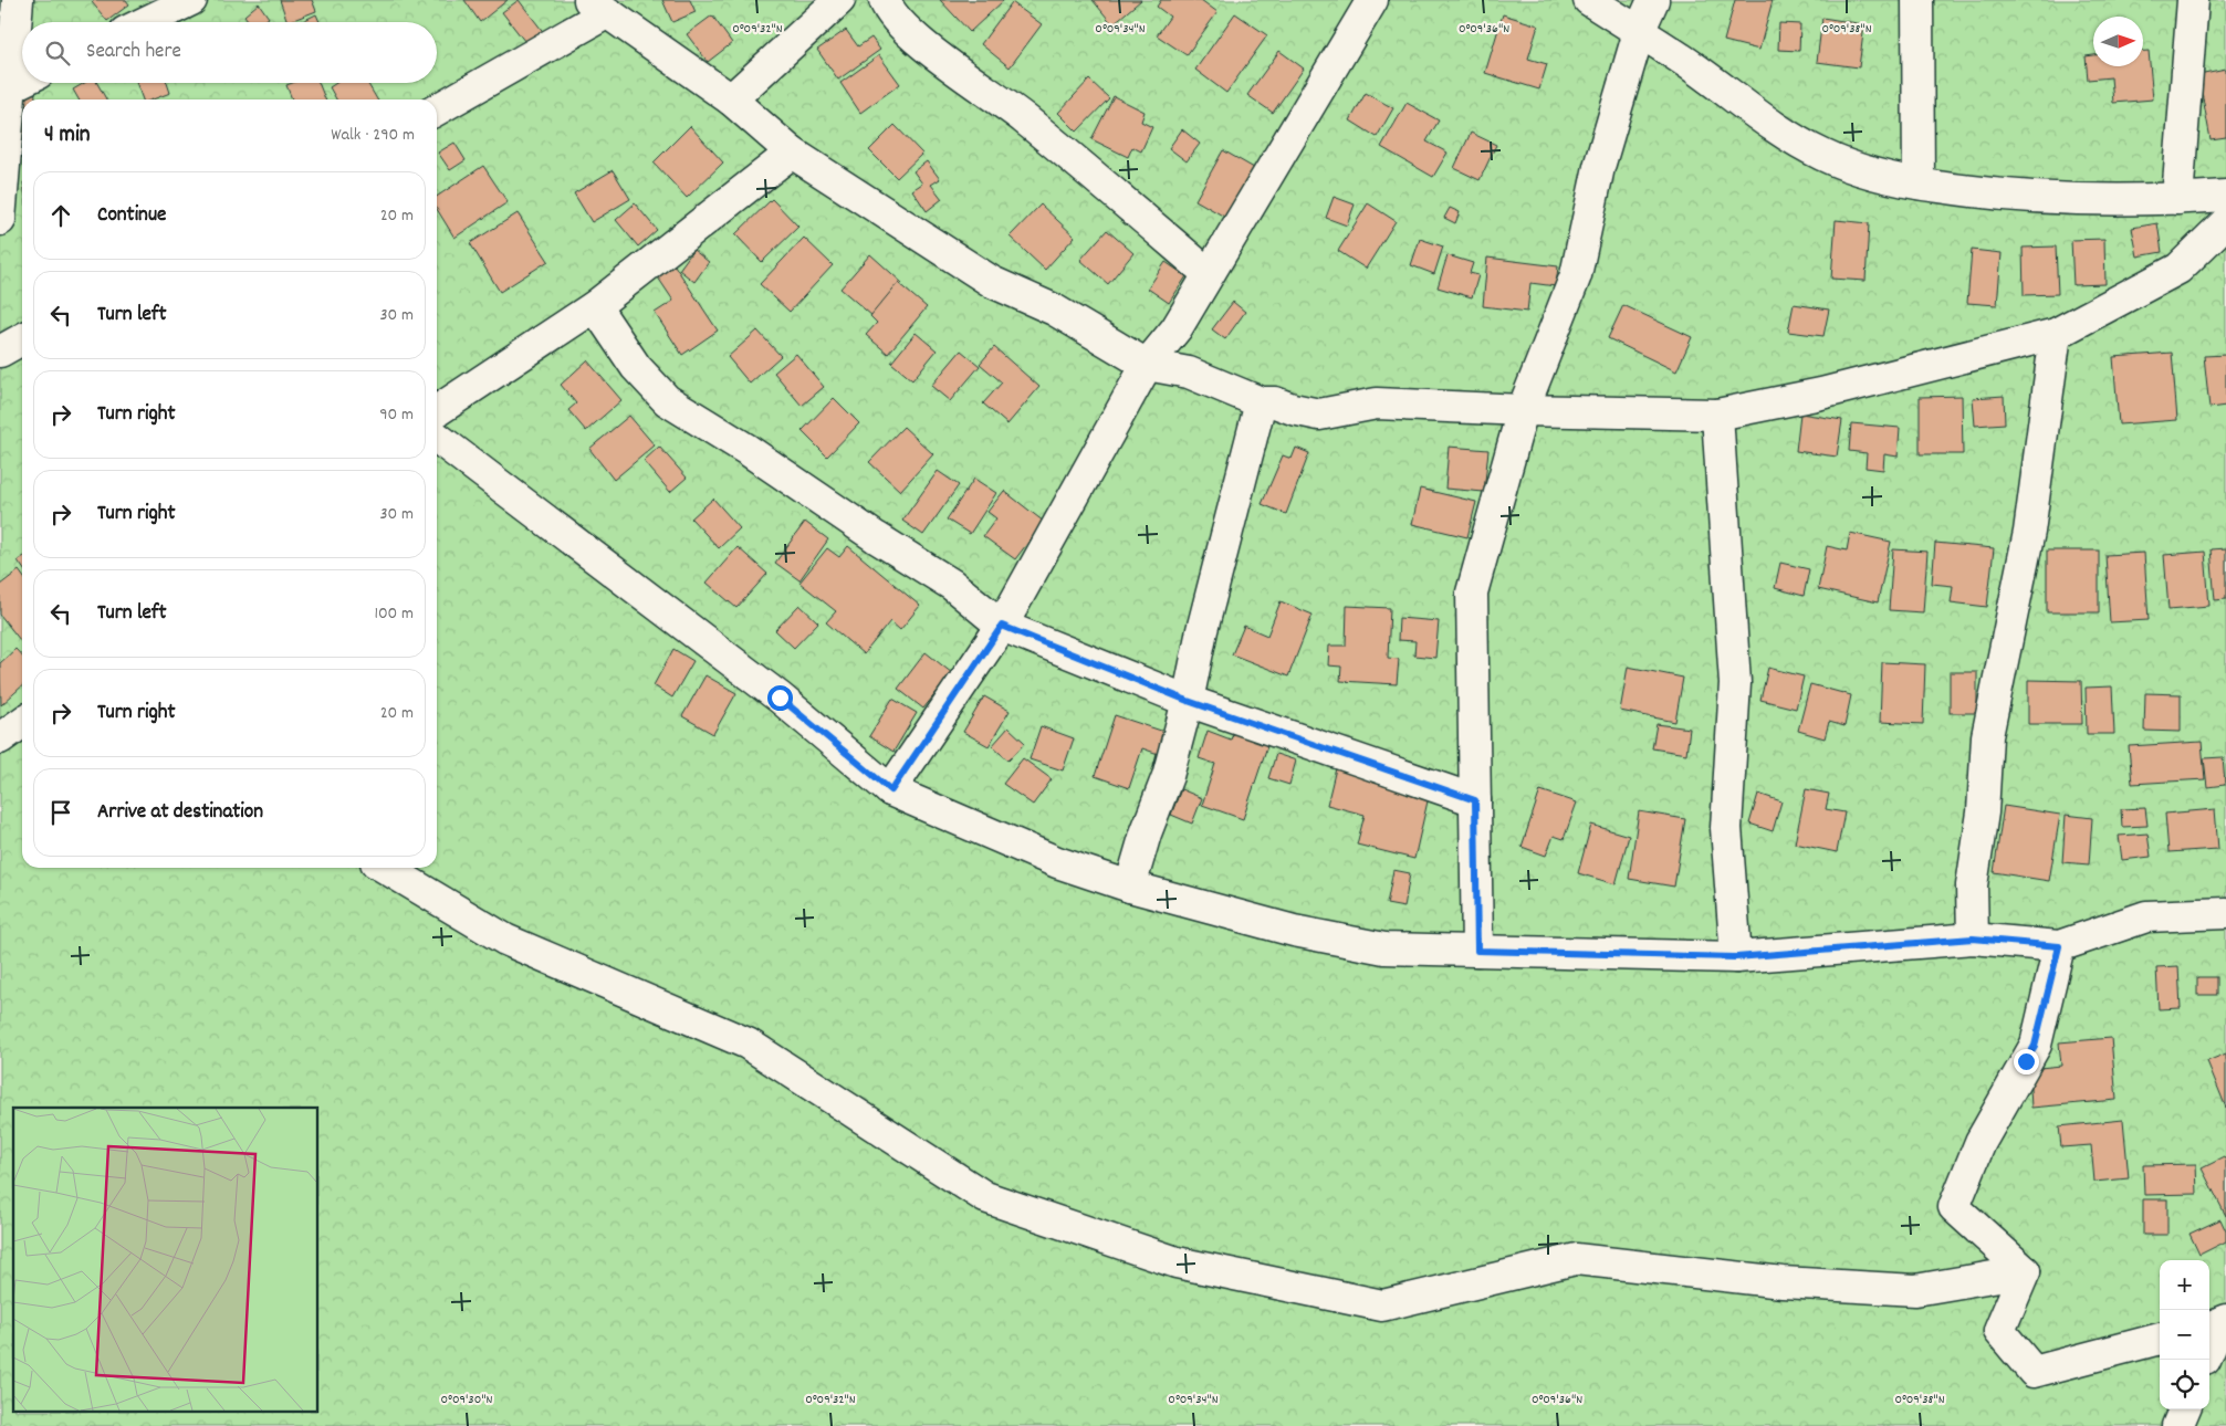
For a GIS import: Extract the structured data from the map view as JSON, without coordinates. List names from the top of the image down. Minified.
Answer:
{"north":"right","page":{"search":"Search here","heading":["4 min","Walk · 290 m"],"list":[["Continue","20 m"],["Turn left","30 m"],["Turn right","90 m"],["Turn right","30 m"],["Turn left","100 m"],["Turn right","20 m"],"Arrive at destination"],"map_buttons":["+","−"]},"coordinates":["0°09'32\"N","0°09'34\"N","0°09'36\"N","0°09'38\"N","0°09'30\"N"]}
